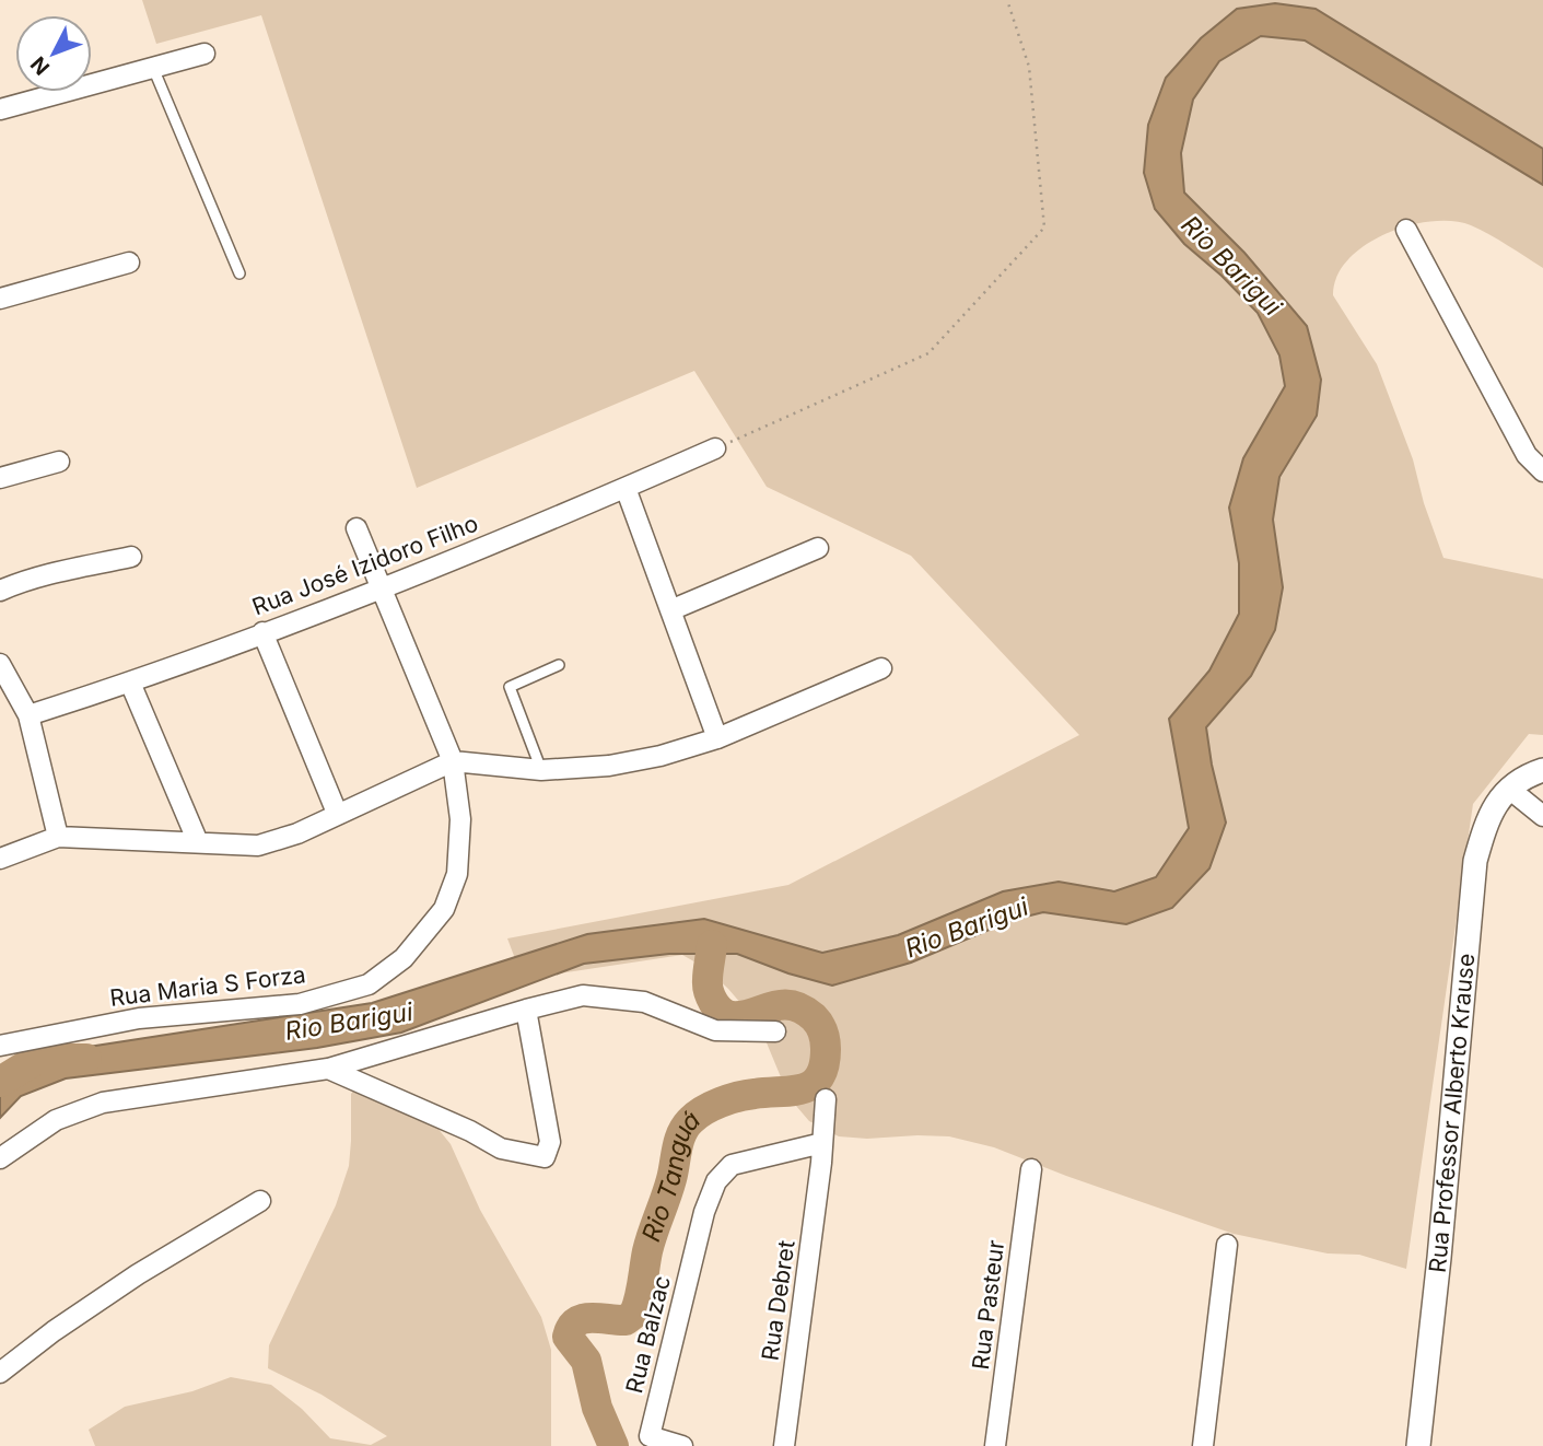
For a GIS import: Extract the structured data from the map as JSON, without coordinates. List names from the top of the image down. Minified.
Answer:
{"streets":{"street":["Rua José Izidoro Filho","Rua Maria S Forza","Rua Professor Alberto Krause","Rua Debret","Rua Pasteur","Rua Balzac"]},"crossings":[["Rua José Izidoro Filho","Rua Maria S Forza"],["Rua Debret","Rua Balzac"]],"water":["Rio Barigui","Rio Tanguá"],"north":"bottom left"}
